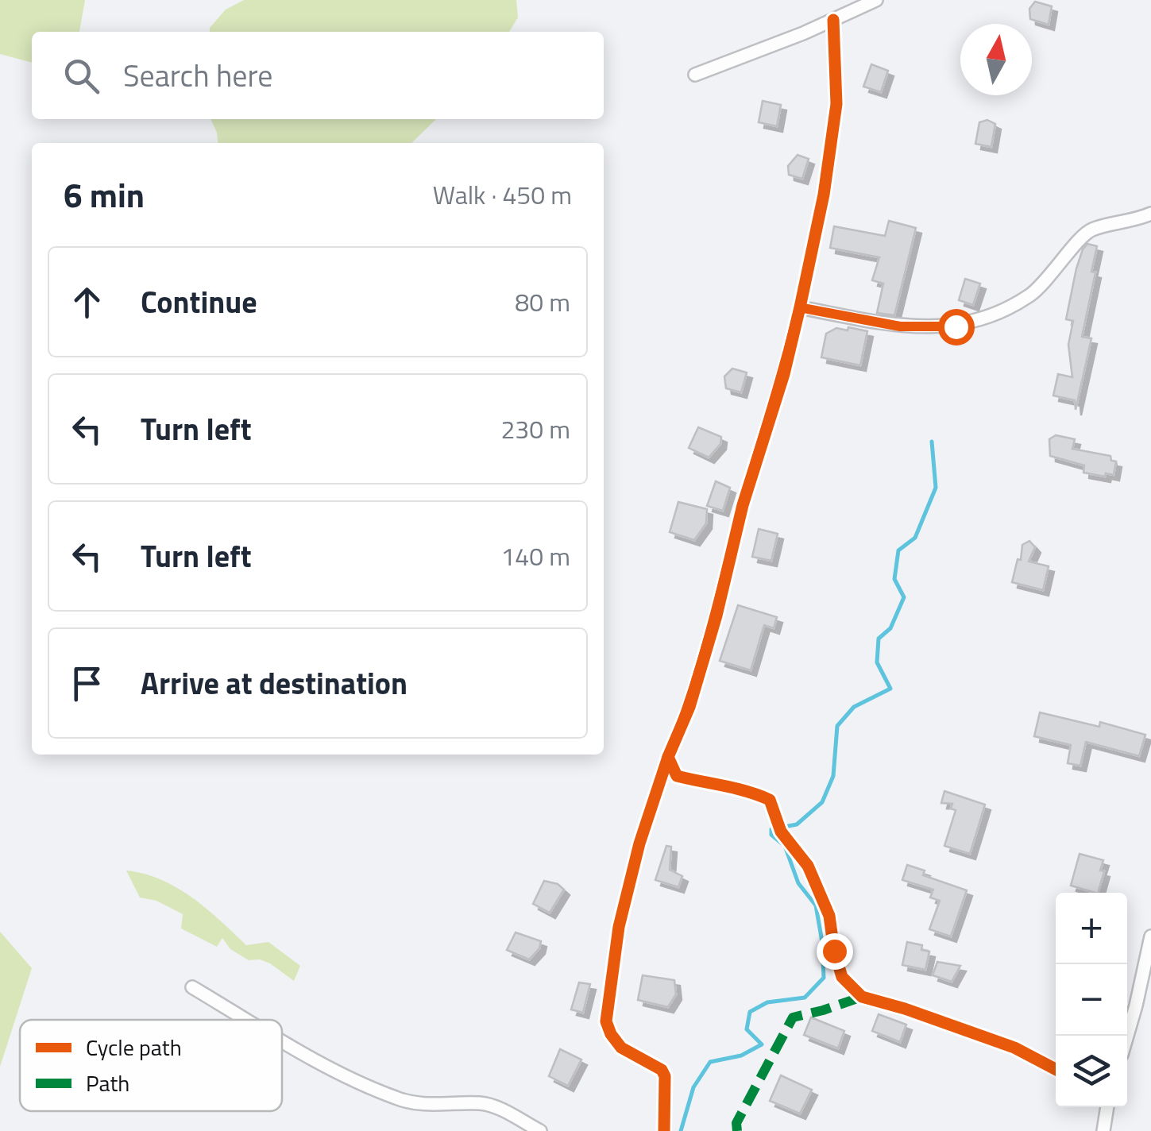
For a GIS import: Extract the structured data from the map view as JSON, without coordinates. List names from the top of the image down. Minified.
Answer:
{"legend":["Cycle path","Path"],"north":"top","page":{"search":"Search here","heading":["6 min","Walk · 450 m"],"list":[["Continue","80 m"],["Turn left","230 m"],["Turn left","140 m"],"Arrive at destination"],"map_buttons":["+","−"]}}
